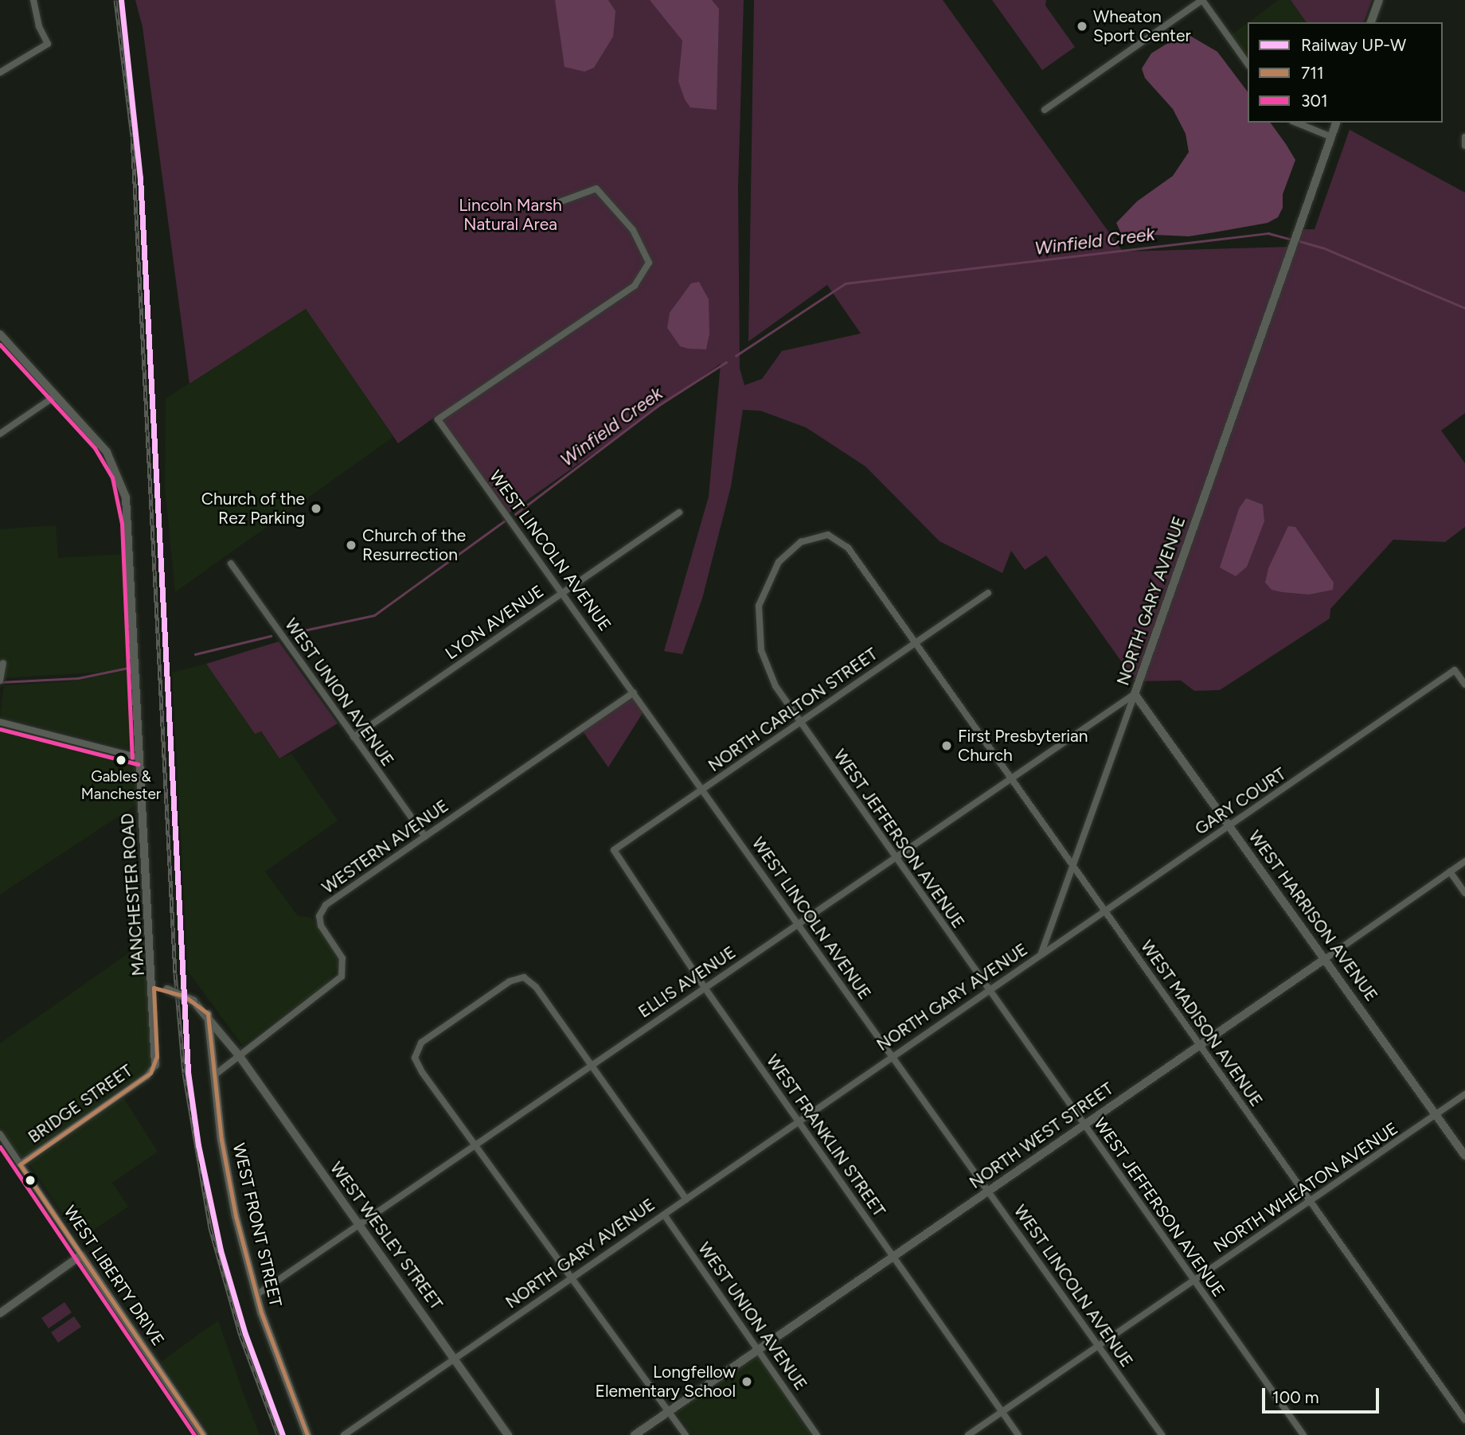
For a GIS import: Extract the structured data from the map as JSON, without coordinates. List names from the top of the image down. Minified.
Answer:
{"streets":{"street":["WEST LINCOLN AVENUE","NORTH GARY AVENUE","LYON AVENUE","WEST UNION AVENUE","NORTH CARLTON STREET","GARY COURT","WEST JEFFERSON AVENUE","WESTERN AVENUE","MANCHESTER ROAD","WEST HARRISON AVENUE","ELLIS AVENUE","WEST MADISON AVENUE","BRIDGE STREET","WEST FRANKLIN STREET","NORTH WEST STREET","NORTH WHEATON AVENUE","WEST FRONT STREET","WEST WESLEY STREET","WEST LIBERTY DRIVE"]},"crossings":[["WEST LINCOLN AVENUE","NORTH GARY AVENUE"],["WEST LINCOLN AVENUE","LYON AVENUE"],["WEST LINCOLN AVENUE","NORTH CARLTON STREET"],["WEST LINCOLN AVENUE","WESTERN AVENUE"],["WEST LINCOLN AVENUE","ELLIS AVENUE"],["WEST LINCOLN AVENUE","NORTH WEST STREET"],["WEST LINCOLN AVENUE","NORTH WHEATON AVENUE"],["NORTH GARY AVENUE","WEST UNION AVENUE"],["NORTH GARY AVENUE","GARY COURT"],["NORTH GARY AVENUE","WEST JEFFERSON AVENUE"],["NORTH GARY AVENUE","WEST HARRISON AVENUE"],["NORTH GARY AVENUE","ELLIS AVENUE"],["NORTH GARY AVENUE","WEST MADISON AVENUE"],["NORTH GARY AVENUE","WEST FRANKLIN STREET"],["NORTH GARY AVENUE","WEST WESLEY STREET"],["LYON AVENUE","WEST UNION AVENUE"],["WEST UNION AVENUE","WESTERN AVENUE"],["WEST UNION AVENUE","NORTH WEST STREET"],["NORTH CARLTON STREET","WEST JEFFERSON AVENUE"],["NORTH CARLTON STREET","WEST MADISON AVENUE"],["NORTH CARLTON STREET","WEST FRANKLIN STREET"],["GARY COURT","WEST HARRISON AVENUE"],["GARY COURT","WEST MADISON AVENUE"],["WEST JEFFERSON AVENUE","ELLIS AVENUE"],["WEST JEFFERSON AVENUE","WEST MADISON AVENUE"],["WEST JEFFERSON AVENUE","NORTH WEST STREET"],["WEST JEFFERSON AVENUE","NORTH WHEATON AVENUE"],["WESTERN AVENUE","WEST WESLEY STREET"],["MANCHESTER ROAD","BRIDGE STREET"],["WEST HARRISON AVENUE","ELLIS AVENUE"],["WEST HARRISON AVENUE","NORTH WEST STREET"],["WEST HARRISON AVENUE","NORTH WHEATON AVENUE"],["ELLIS AVENUE","WEST MADISON AVENUE"],["ELLIS AVENUE","WEST FRANKLIN STREET"],["ELLIS AVENUE","WEST FRONT STREET"],["ELLIS AVENUE","WEST WESLEY STREET"],["WEST MADISON AVENUE","NORTH WEST STREET"],["WEST MADISON AVENUE","NORTH WHEATON AVENUE"],["BRIDGE STREET","WEST LIBERTY DRIVE"],["WEST FRANKLIN STREET","NORTH WEST STREET"],["WEST FRANKLIN STREET","NORTH WHEATON AVENUE"],["WEST FRONT STREET","WEST WESLEY STREET"]],"water":["Winfield Creek"],"parks":["Lincoln Marsh Natural Area"],"places":["Wheaton Sport Center","Church of the Rez Parking","Church of the Resurrection","First Presbyterian Church","Gables & Manchester","Longfellow Elementary School"],"lines":["rail line UP-W","transit line 301","transit line 711"],"legend":["Railway UP-W","711","301"],"scale_bar":"100 m"}
